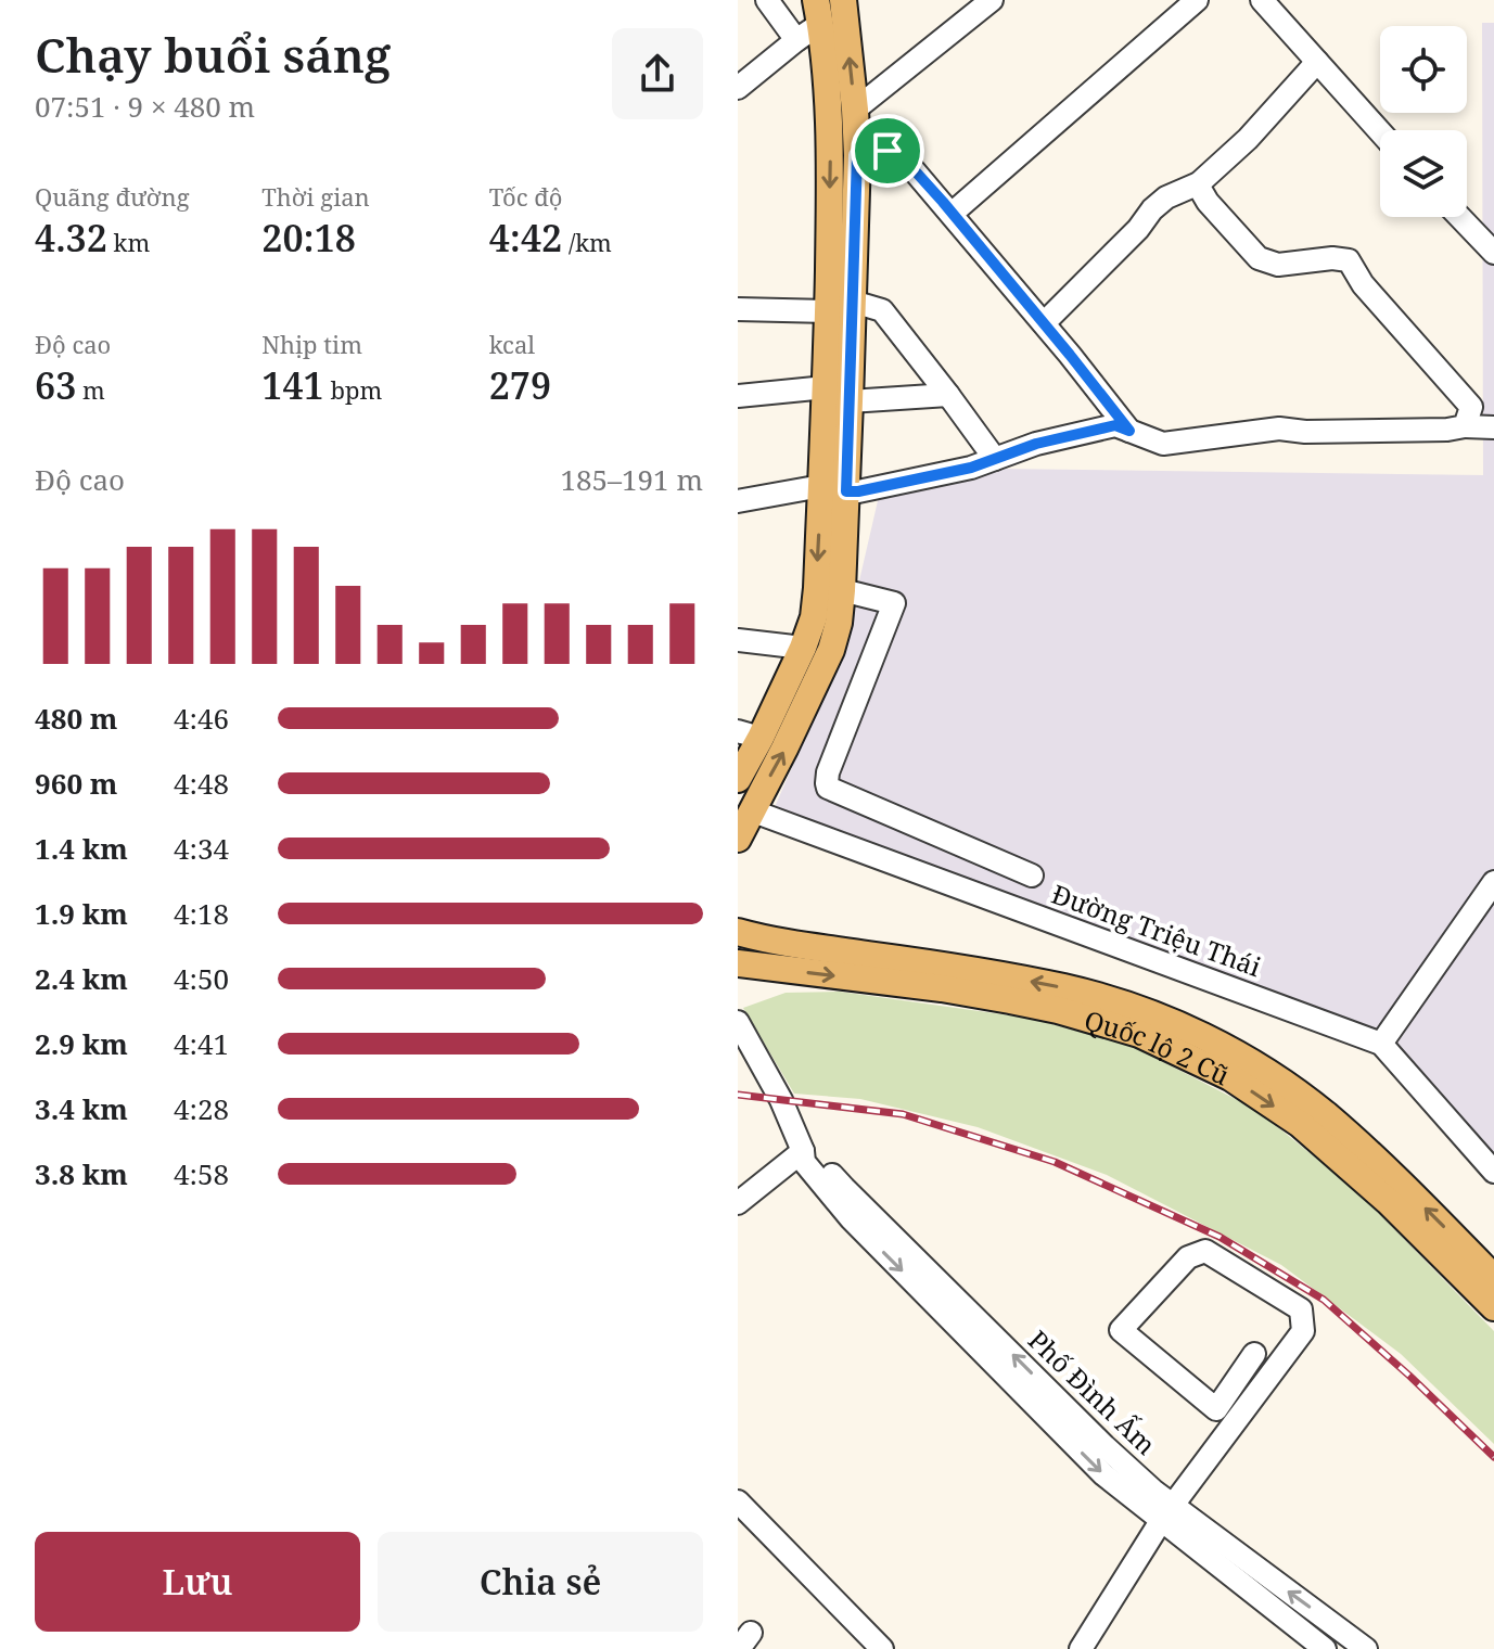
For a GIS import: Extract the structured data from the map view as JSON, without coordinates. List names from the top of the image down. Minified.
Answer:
{"streets":{"main road":["Quốc lộ 2 Cũ"],"street":["Đường Triệu Thái","Phố Đình Ấm"]},"page":{"heading":["Chạy buổi sáng","07:51 · 9 × 480 m"],"stats":[["Quãng đường","4.32 km"],["Thời gian","20:18"],["Tốc độ","4:42 /km"],["Độ cao","63 m"],["Nhịp tim","141 bpm"],["kcal","279"]],"chart":["Độ cao","185–191 m"],"list":[{"name":"480 m","note":"4:46"},{"name":"960 m","note":"4:48"},{"name":"1.4 km","note":"4:34"},{"name":"1.9 km","note":"4:18"},{"name":"2.4 km","note":"4:50"},{"name":"2.9 km","note":"4:41"},{"name":"3.4 km","note":"4:28"},{"name":"3.8 km","note":"4:58"}],"buttons":["Lưu","Chia sẻ"]}}
